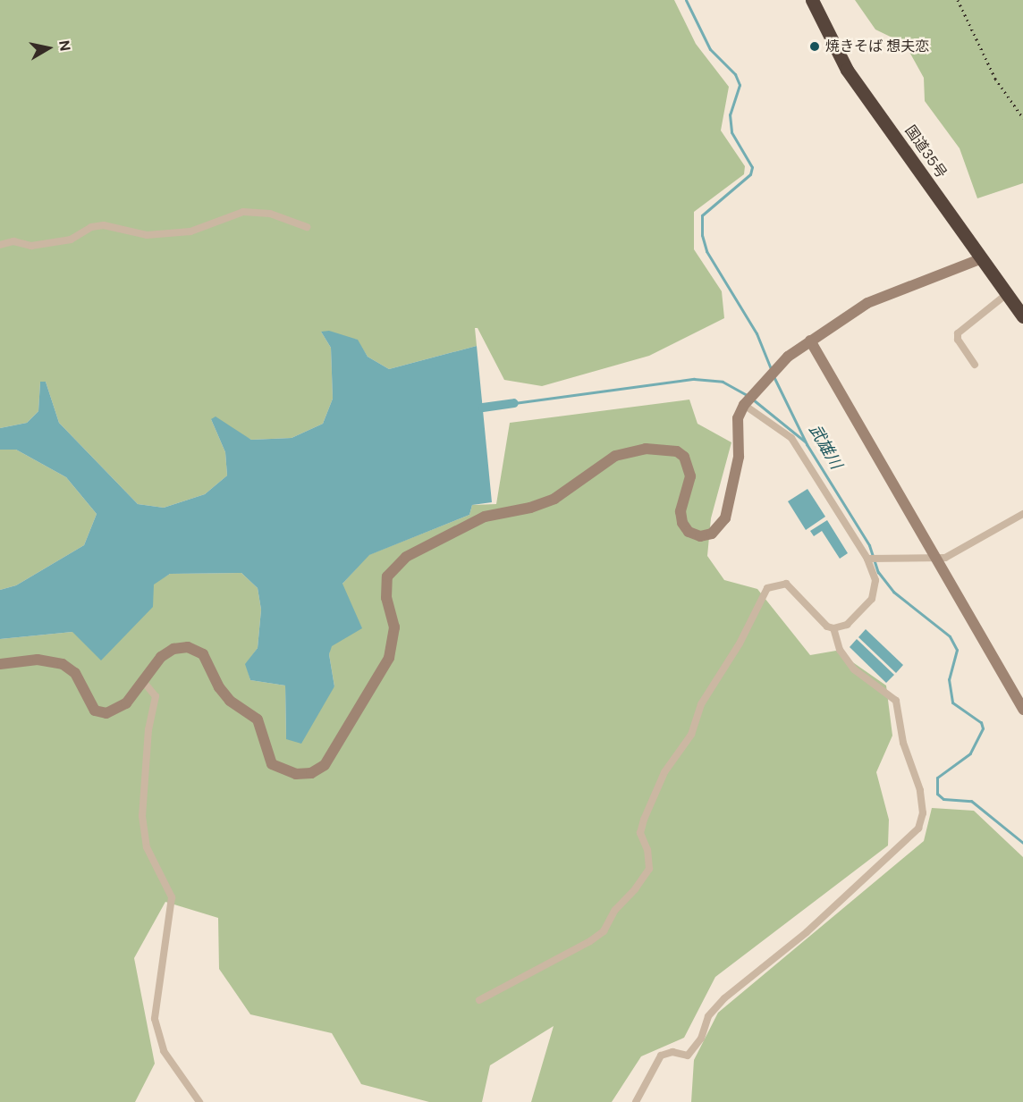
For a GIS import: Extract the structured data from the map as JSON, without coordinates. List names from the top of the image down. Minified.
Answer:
{"streets":{"highway":["国道35号"]},"water":["武雄川"],"places":["焼きそば 想夫恋"],"north":"right"}
